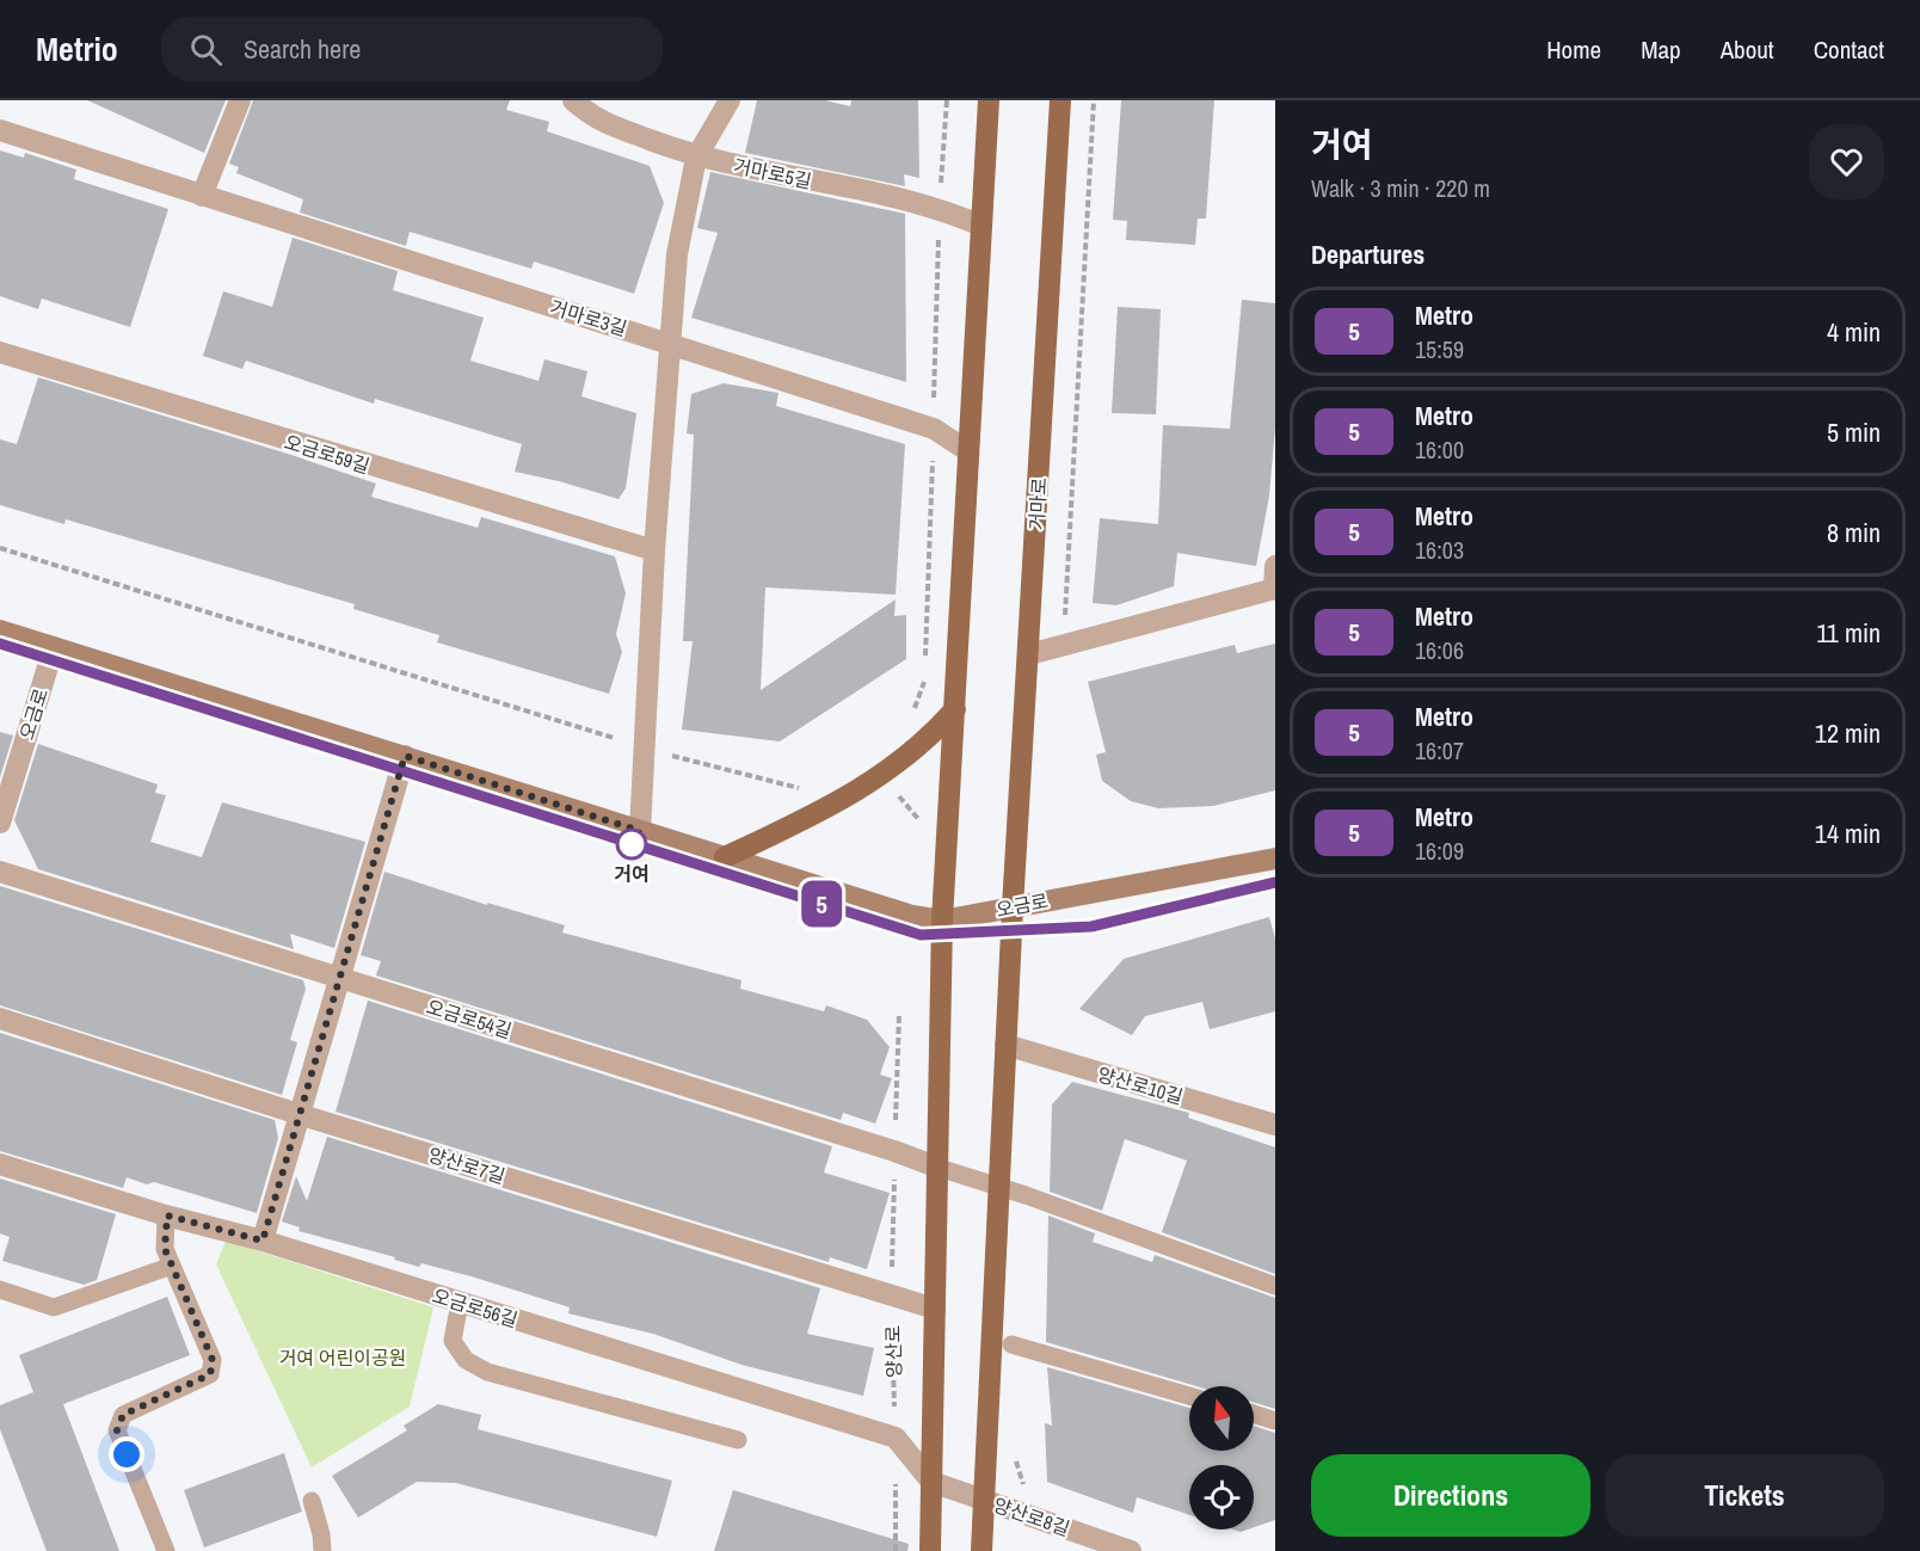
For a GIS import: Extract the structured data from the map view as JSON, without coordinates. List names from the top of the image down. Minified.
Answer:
{"streets":{"main road":["거마로","오금로","양산로"],"street":["거마로5길","거마로3길","오금로59길","오금로54길","양산로10길","양산로7길","오금로56길","양산로8길"]},"crossings":[["거마로","오금로"],["오금로","양산로"],["오금로54길","양산로"],["양산로7길","양산로"],["오금로56길","양산로"],["양산로","양산로8길"]],"parks":["거여 어린이공원"],"places":["거여"],"lines":["metro line 5"],"north":"top","page":{"header":"Metrio","search":"Search here","nav":["Home","Map","About","Contact"],"on_map":"5","heading":[["거여","Walk · 3 min · 220 m"],"Departures"],"list":[{"mark":"5","name":"Metro","note":"15:59","value":"4 min"},{"mark":"5","name":"Metro","note":"16:00","value":"5 min"},{"mark":"5","name":"Metro","note":"16:03","value":"8 min"},{"mark":"5","name":"Metro","note":"16:06","value":"11 min"},{"mark":"5","name":"Metro","note":"16:07","value":"12 min"},{"mark":"5","name":"Metro","note":"16:09","value":"14 min"}],"buttons":["Directions","Tickets"]}}
